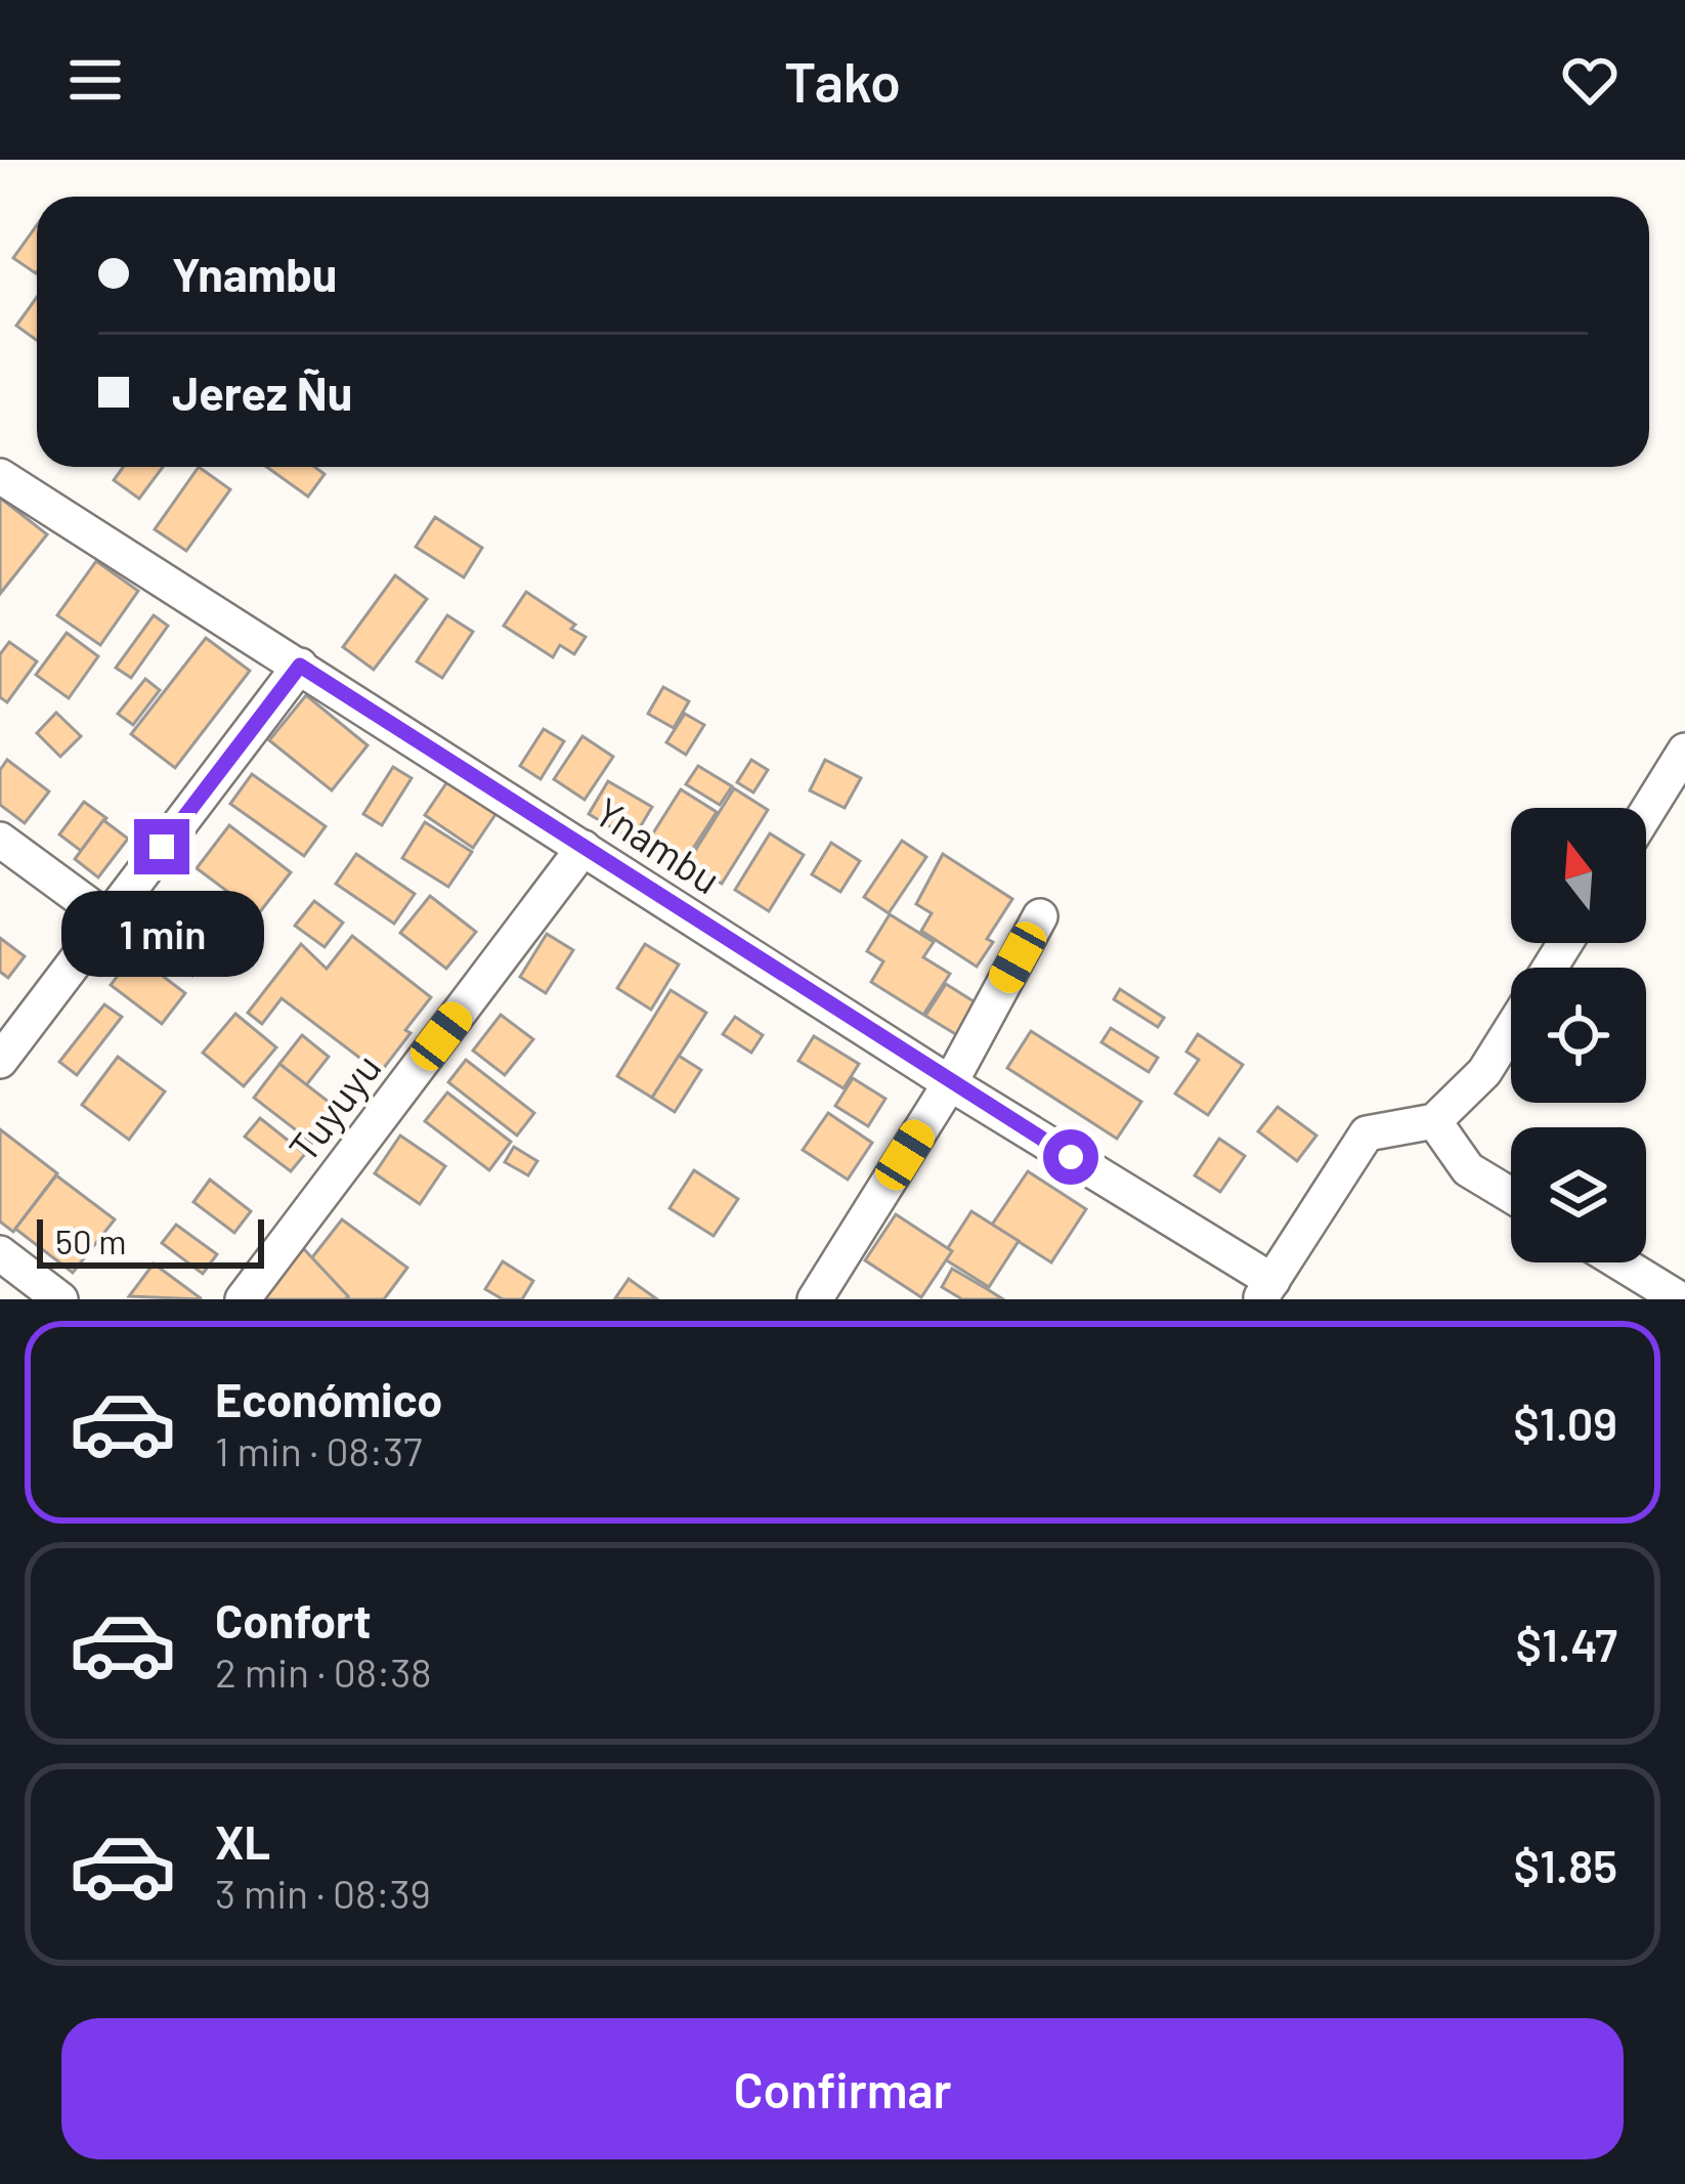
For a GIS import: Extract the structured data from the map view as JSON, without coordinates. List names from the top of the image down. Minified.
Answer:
{"streets":{"street":["Ynambu","Tuyuyu"]},"crossings":[["Ynambu","Tuyuyu"]],"scale_bar":"50 m","north":"top","page":{"header":"Tako","banner":["Ynambu","Jerez Ñu"],"bubble":"1 min","scale":"50 m","list":[{"name":"Económico","note":"1 min · 08:37","value":"$1.09"},{"name":"Confort","note":"2 min · 08:38","value":"$1.47"},{"name":"XL","note":"3 min · 08:39","value":"$1.85"}],"buttons":"Confirmar"}}
